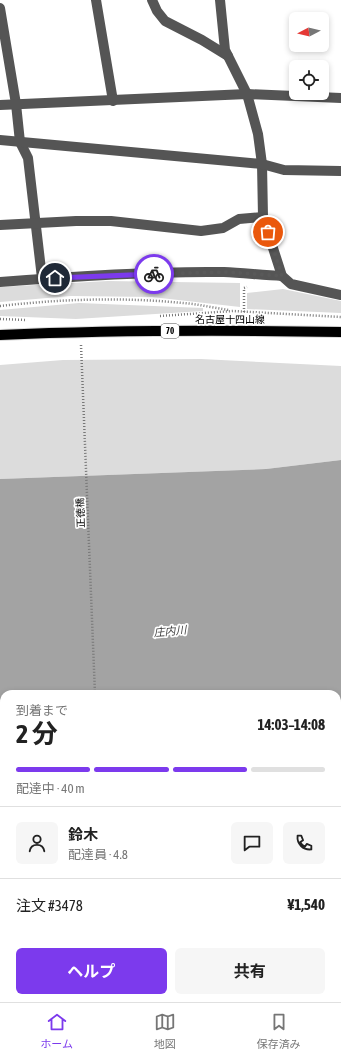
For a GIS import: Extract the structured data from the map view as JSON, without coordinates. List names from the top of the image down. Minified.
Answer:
{"streets":{"main road":["名古屋十四山線","70"],"path":["正徳橋"]},"crossings":[["名古屋十四山線","正徳橋"]],"water":["庄内川"],"north":"left","page":{"heading":["2 分","到着まで","14:03–14:08"],"panel":["鈴木","配達員 · 4.8","注文 #3478","¥1,540"],"bar":"配達中 · 40 m","buttons":["ヘルプ","共有"],"tabs":["ホーム","地図","保存済み"]}}
